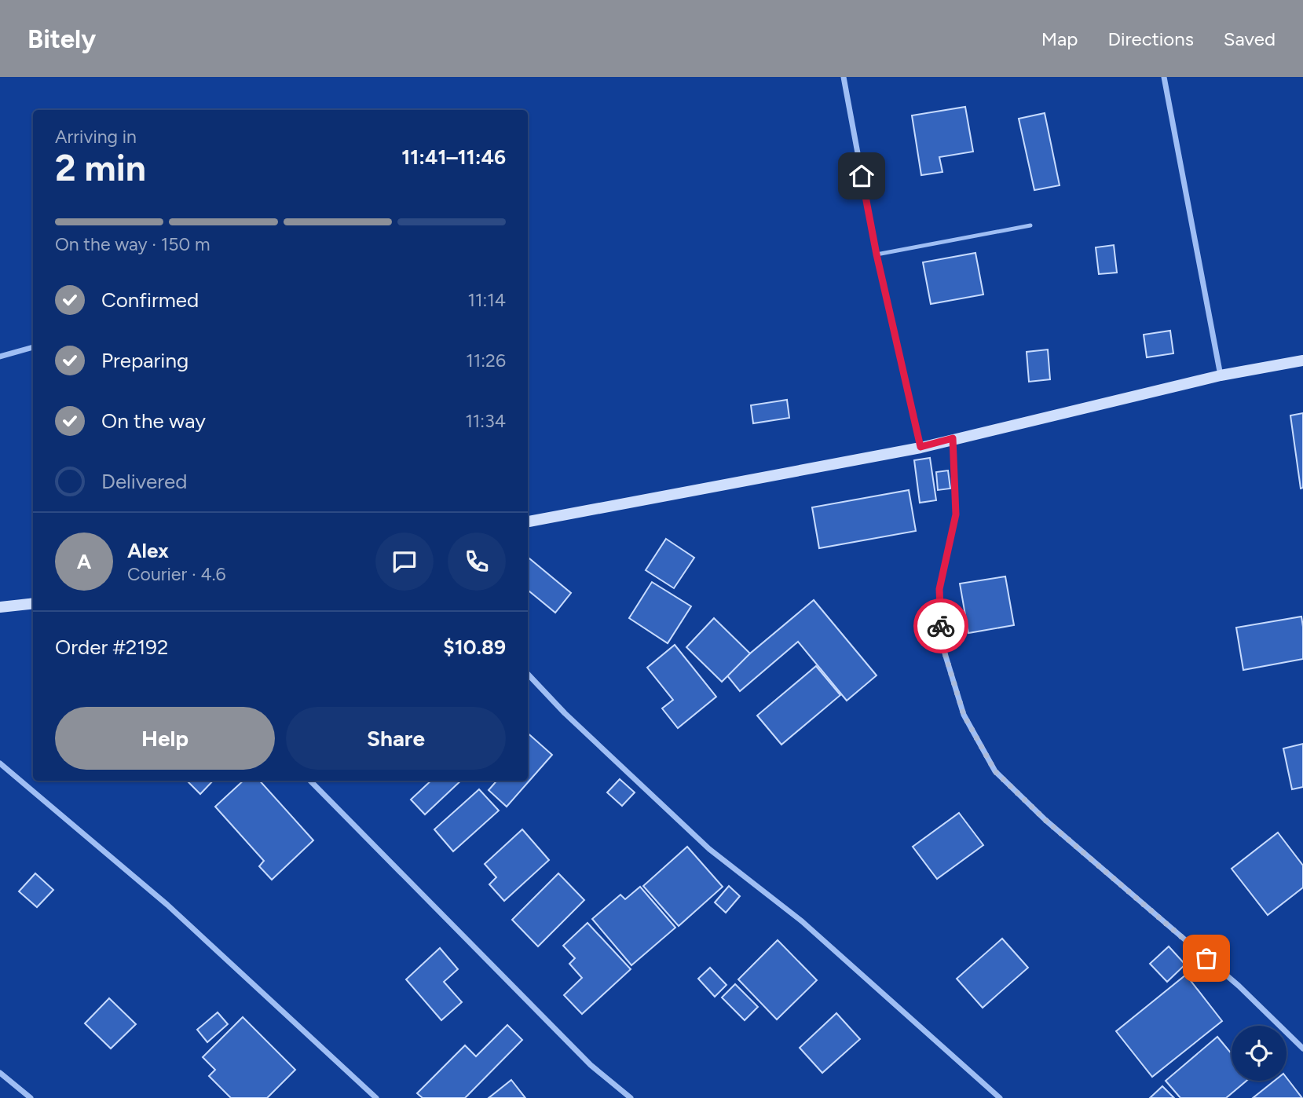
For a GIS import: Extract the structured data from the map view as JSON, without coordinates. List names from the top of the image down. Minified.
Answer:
{"page":{"header":"Bitely","nav":["Map","Directions","Saved"],"heading":["2 min","Arriving in","11:41–11:46"],"panel":["Alex","Courier · 4.6","Order #2192","$10.89"],"bar":"On the way · 150 m","list":[["Confirmed","11:14"],["Preparing","11:26"],["On the way","11:34"],"Delivered"],"round":"A","buttons":["Help","Share"]}}
